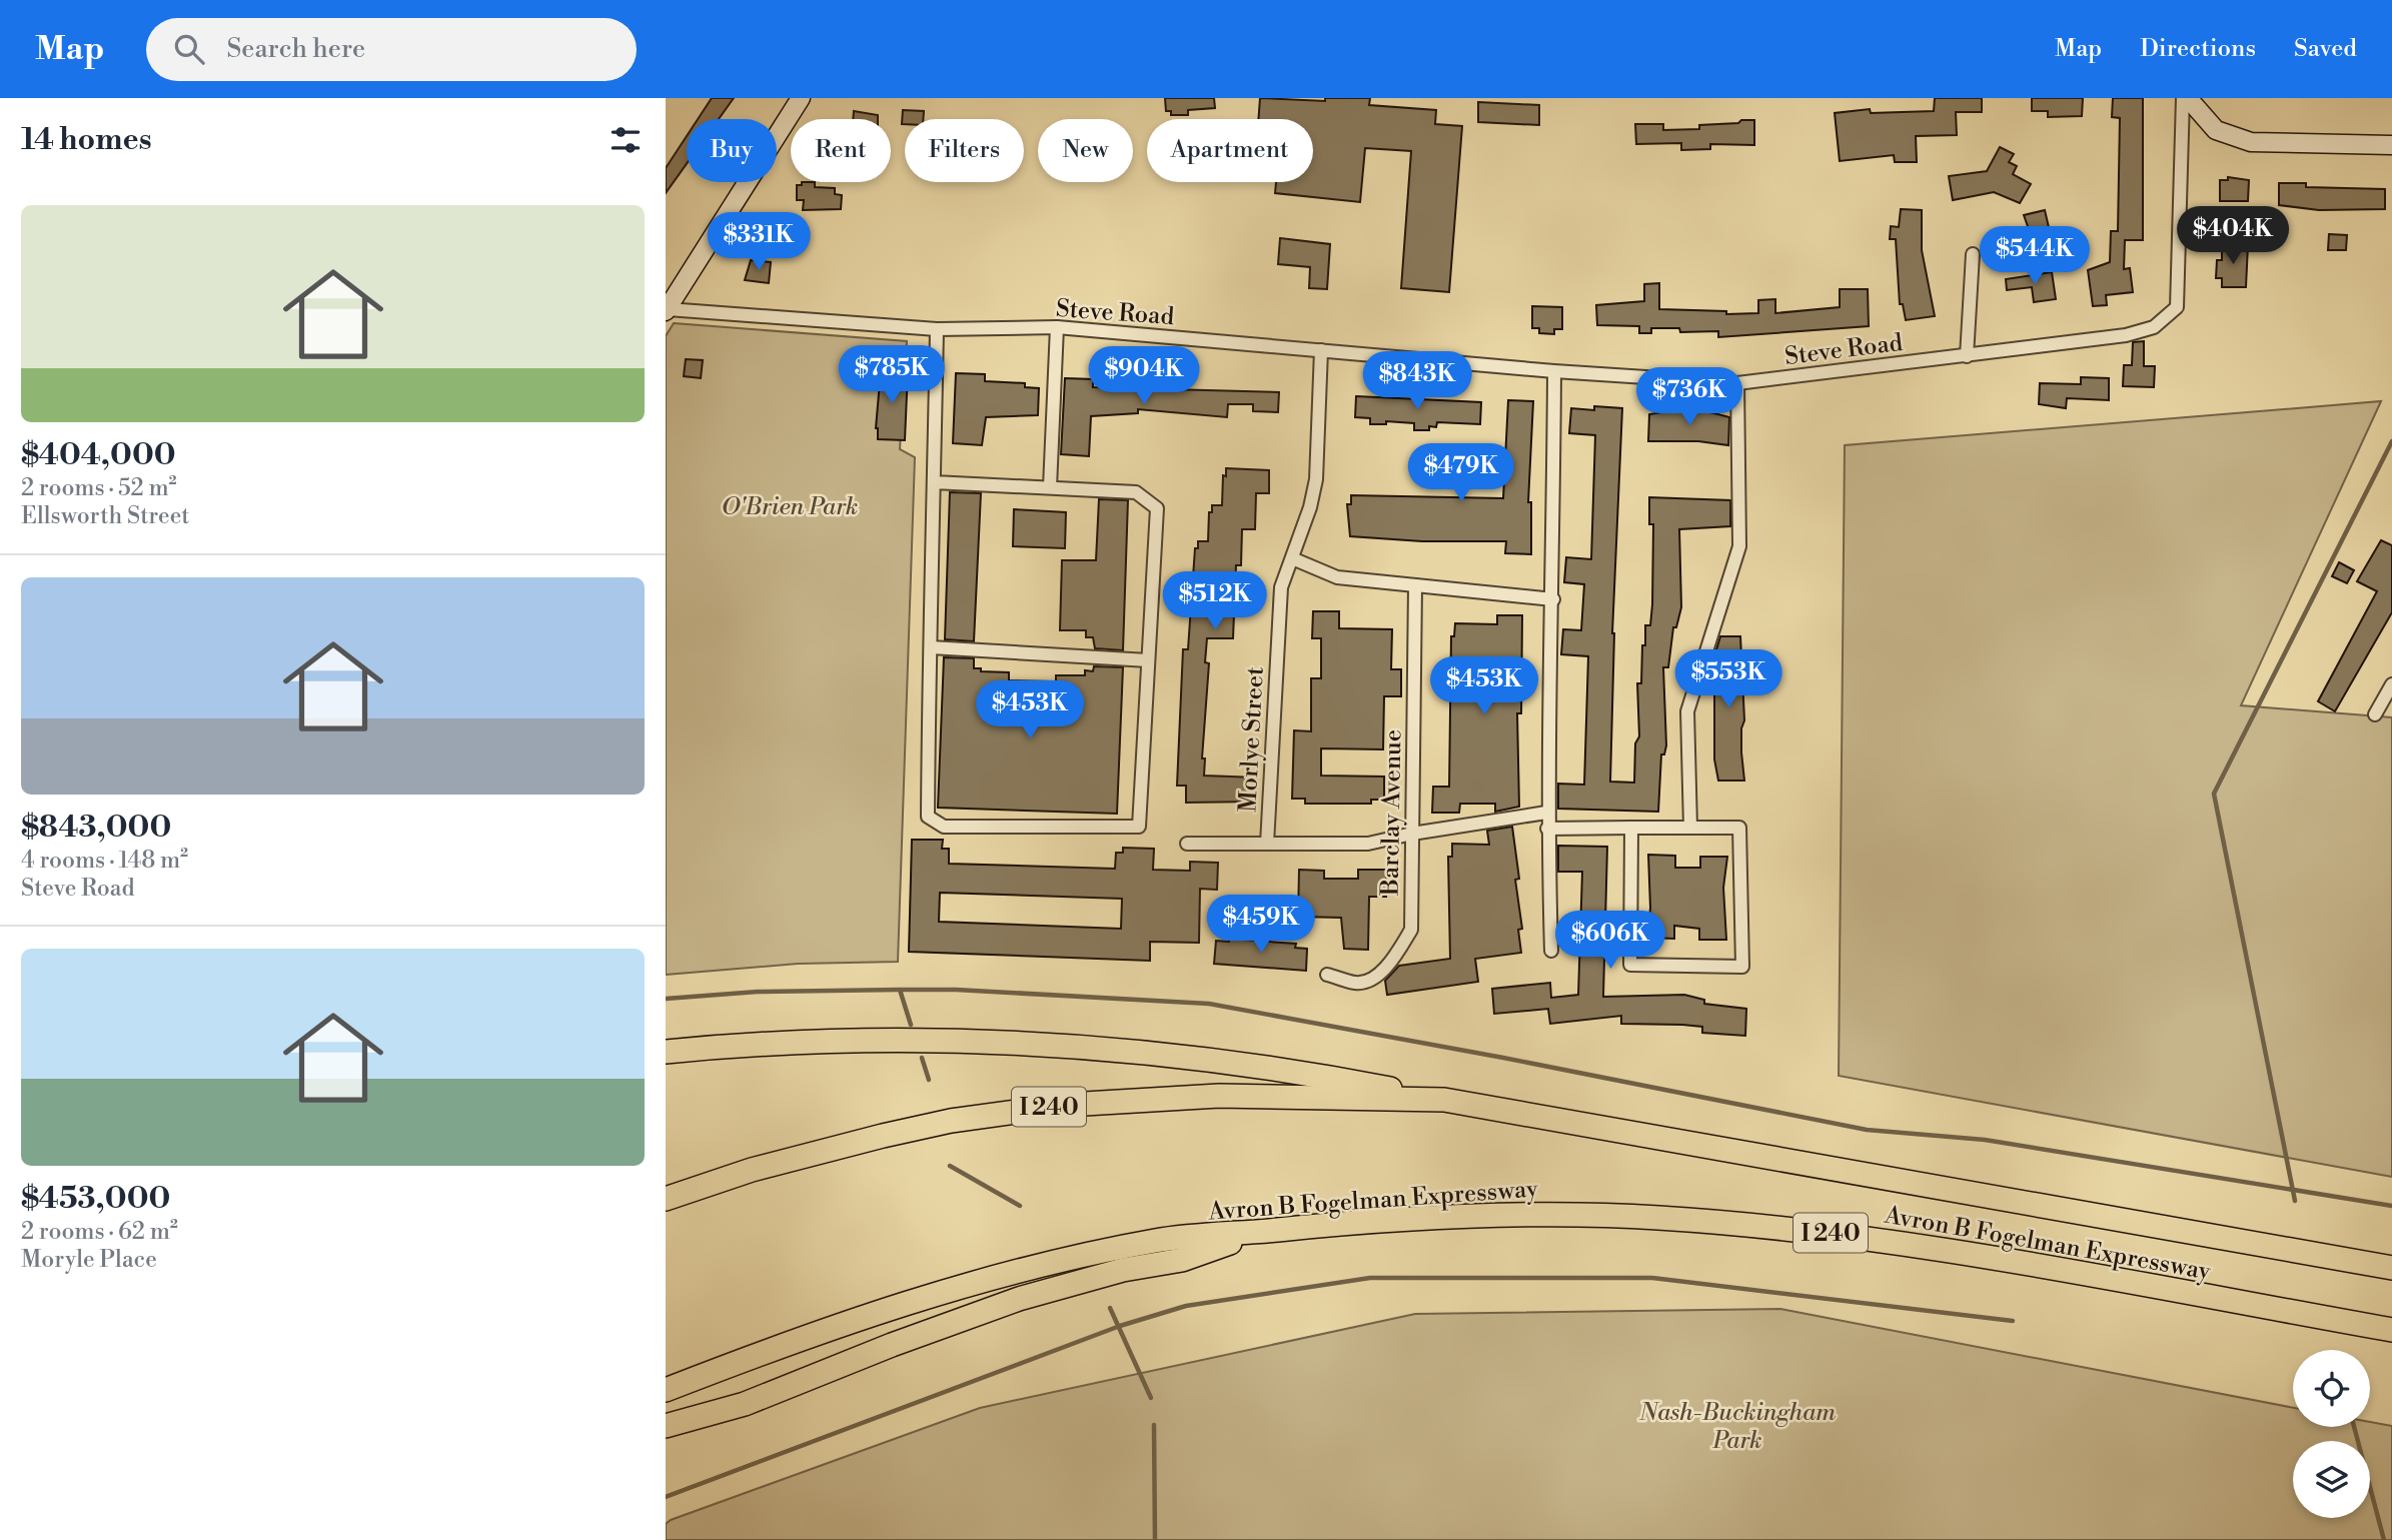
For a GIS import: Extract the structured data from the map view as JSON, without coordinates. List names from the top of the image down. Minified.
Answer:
{"streets":{"highway":["I 240","Avron B Fogelman Expressway"],"street":["Steve Road","Morlye Street","Barclay Avenue"]},"crossings":[["Steve Road","Morlye Street"],["Morlye Street","Barclay Avenue"]],"parks":["O'Brien Park","Nash-Buckingham Park"],"page":{"header":"Map","search":"Search here","nav":["Map","Directions","Saved"],"heading":"14 homes","chip":["Buy","Rent","Filters","New","Apartment"],"list":[{"name":"$404,000","note":"2 rooms · 52 m² · Ellsworth Street"},{"name":"$843,000","note":"4 rooms · 148 m² · Steve Road"},{"name":"$453,000","note":"2 rooms · 62 m² · Moryle Place"}],"price":["$404K","$331K","$544K","$785K","$904K","$843K","$736K","$479K","$512K","$553K","$453K","$453K","$459K","$606K"]}}
